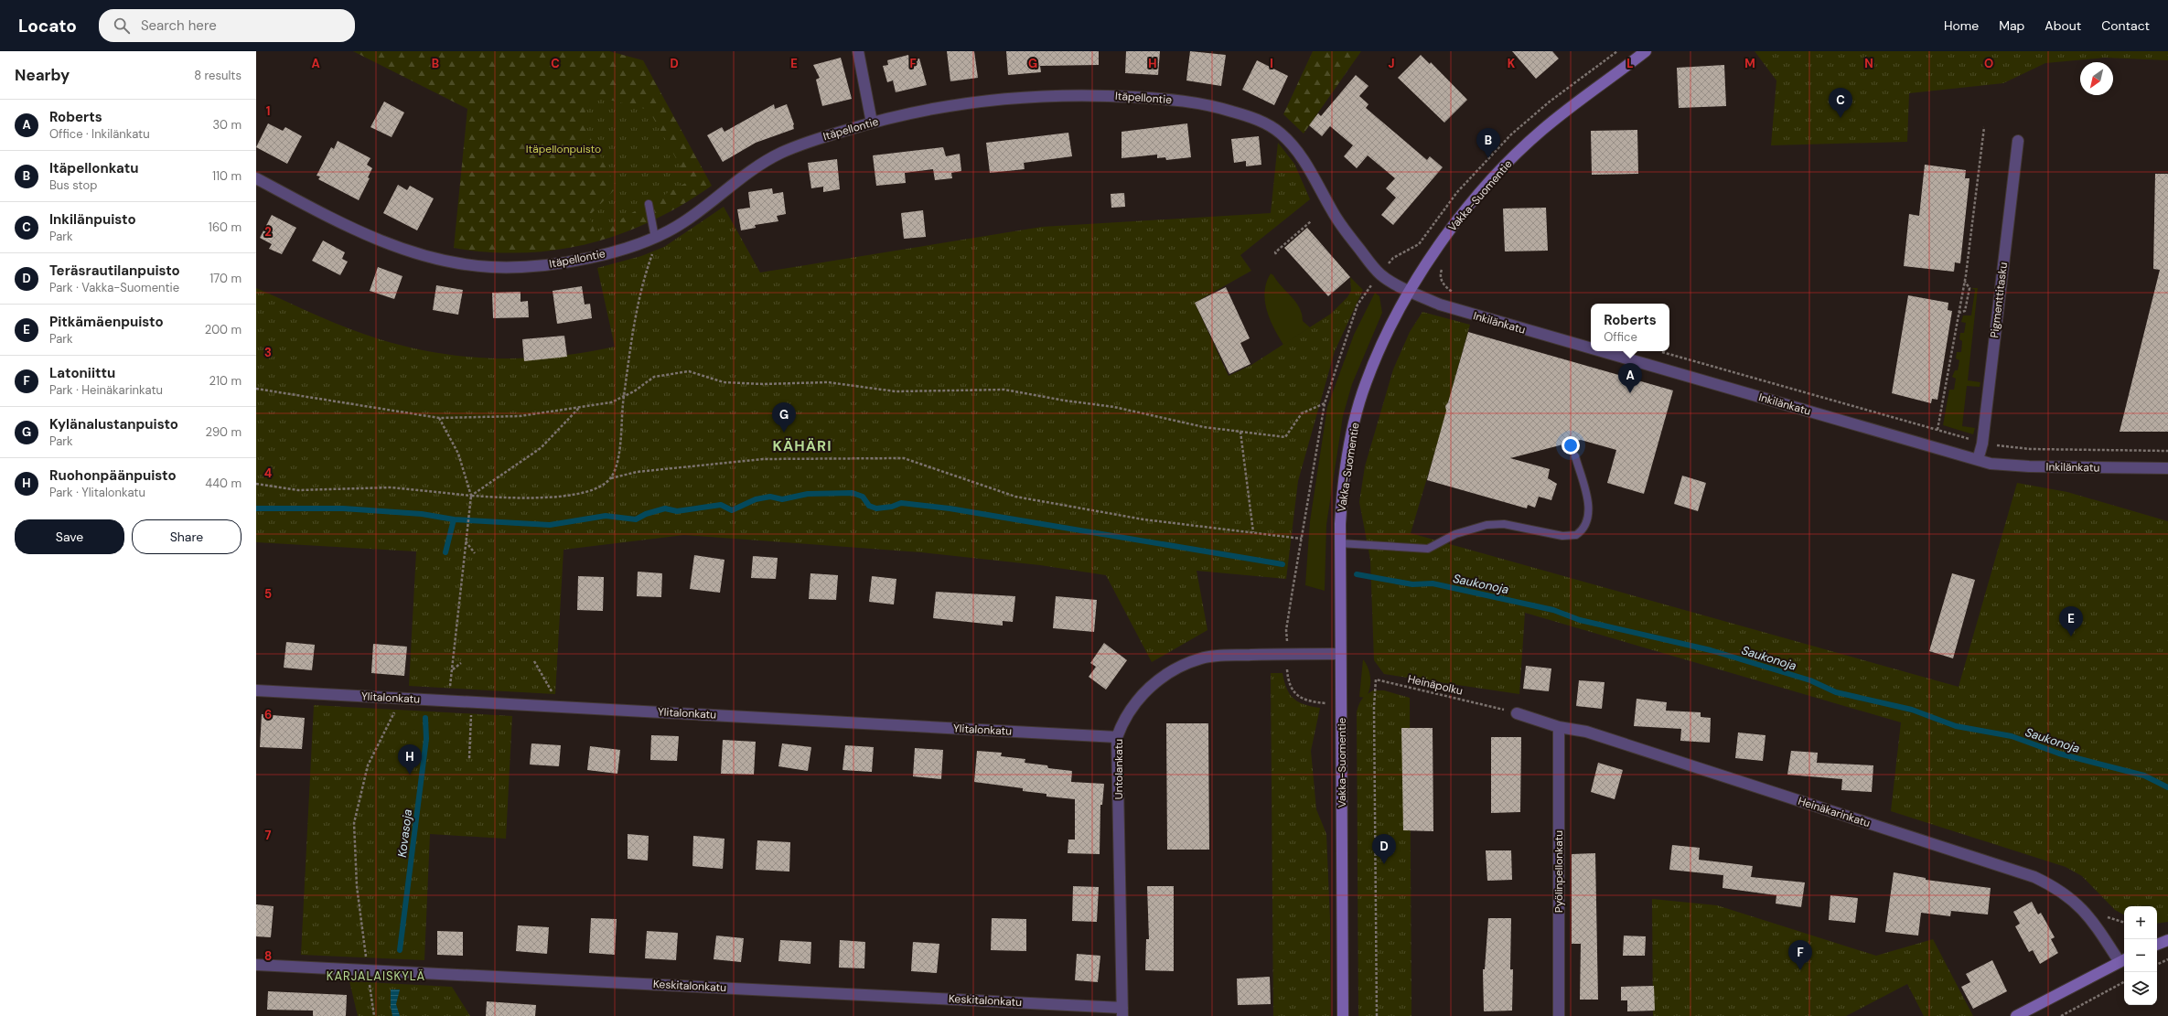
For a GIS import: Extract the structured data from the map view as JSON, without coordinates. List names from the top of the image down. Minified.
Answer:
{"streets":{"street":["Itäpellontie","Vakka-Suomentie","Pigmenttitasku","Inkilänkatu","Ylitalonkatu","Untolankatu","Heinäkarinkatu","Pyölinpellonkatu","Keskitalonkatu"],"path":["Heinäpolku"]},"crossings":[["Itäpellontie","Vakka-Suomentie"],["Itäpellontie","Inkilänkatu"],["Vakka-Suomentie","Inkilänkatu"],["Vakka-Suomentie","Untolankatu"],["Pigmenttitasku","Inkilänkatu"],["Heinäpolku","Heinäkarinkatu"],["Ylitalonkatu","Untolankatu"],["Untolankatu","Keskitalonkatu"],["Heinäkarinkatu","Pyölinpellonkatu"]],"districts":["KÄHÄRI","KARJALAISKYLÄ"],"water":["Saukonoja","Kovasoja"],"parks":["Itäpellonpuisto"],"north":"bottom left","page":{"header":"Locato","search":"Search here","nav":["Home","Map","About","Contact"],"heading":["Nearby","8 results"],"pins":["C","B","A","G","E","H","D","F"],"list":[{"mark":"A","name":"Roberts","note":"Office · Inkilänkatu","value":"30 m"},{"mark":"B","name":"Itäpellonkatu","note":"Bus stop","value":"110 m"},{"mark":"C","name":"Inkilänpuisto","note":"Park","value":"160 m"},{"mark":"D","name":"Teräsrautilanpuisto","note":"Park · Vakka-Suomentie","value":"170 m"},{"mark":"E","name":"Pitkämäenpuisto","note":"Park","value":"200 m"},{"mark":"F","name":"Latoniittu","note":"Park · Heinäkarinkatu","value":"210 m"},{"mark":"G","name":"Kylänalustanpuisto","note":"Park","value":"290 m"},{"mark":"H","name":"Ruohonpäänpuisto","note":"Park · Ylitalonkatu","value":"440 m"}],"popup":["Roberts","Office"],"buttons":["Save","Share"],"map_buttons":["+","−"]},"grid":{"columns":["A","B","C","D","E","F","G","H","I","J","K","L","M","N","O"],"rows":["1","2","3","4","5","6","7","8"]}}
